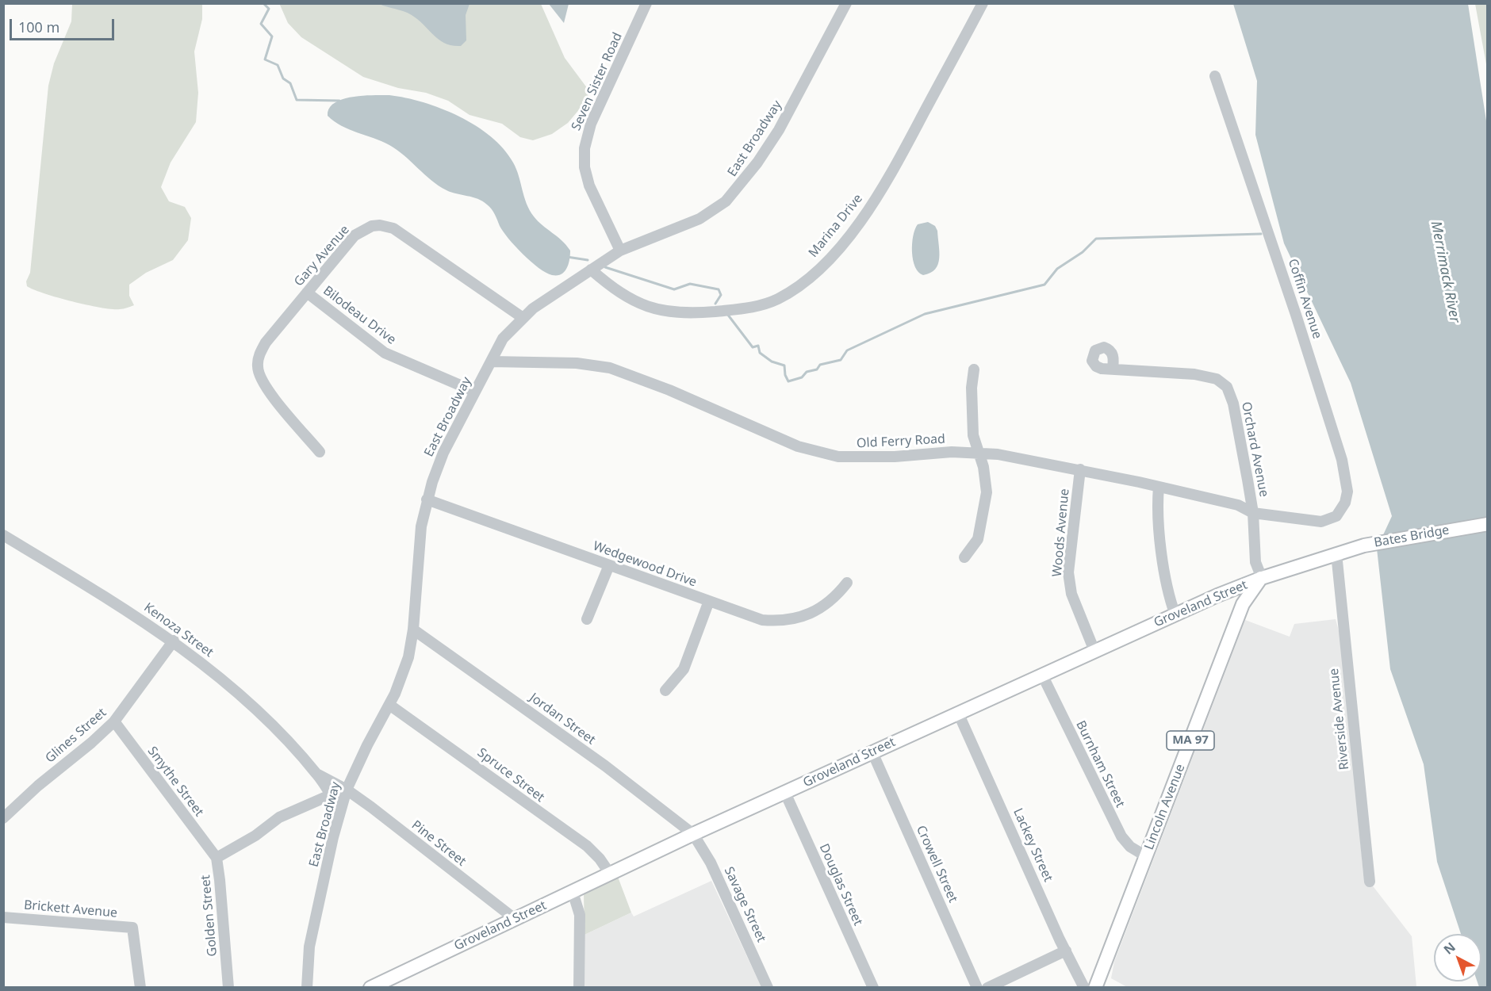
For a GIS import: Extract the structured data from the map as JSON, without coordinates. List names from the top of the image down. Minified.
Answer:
{"streets":{"main road":["Bates Bridge","Groveland Street","MA 97","Lincoln Avenue"],"street":["Seven Sister Road","East Broadway","Marina Drive","Gary Avenue","Coffin Avenue","Bilodeau Drive","Old Ferry Road","Orchard Avenue","Woods Avenue","Wedgewood Drive","Kenoza Street","Jordan Street","Riverside Avenue","Glines Street","Burnham Street","Spruce Street","Smythe Street","Pine Street","Lackey Street","Crowell Street","Douglas Street","Savage Street","Brickett Avenue","Golden Street"]},"crossings":[["Seven Sister Road","East Broadway"],["East Broadway","Marina Drive"],["East Broadway","Gary Avenue"],["East Broadway","Bilodeau Drive"],["East Broadway","Old Ferry Road"],["East Broadway","Wedgewood Drive"],["East Broadway","Kenoza Street"],["East Broadway","Jordan Street"],["East Broadway","Spruce Street"],["East Broadway","Pine Street"],["Gary Avenue","Bilodeau Drive"],["Coffin Avenue","Old Ferry Road"],["Old Ferry Road","Orchard Avenue"],["Old Ferry Road","Woods Avenue"],["Orchard Avenue","Groveland Street"],["Orchard Avenue","Lincoln Avenue"],["Woods Avenue","Groveland Street"],["Bates Bridge","Groveland Street"],["Bates Bridge","Riverside Avenue"],["Groveland Street","Jordan Street"],["Groveland Street","Riverside Avenue"],["Groveland Street","Burnham Street"],["Groveland Street","Spruce Street"],["Groveland Street","Lincoln Avenue"],["Groveland Street","Pine Street"],["Groveland Street","Lackey Street"],["Groveland Street","Crowell Street"],["Groveland Street","Douglas Street"],["Groveland Street","Savage Street"],["Kenoza Street","Glines Street"],["Kenoza Street","Pine Street"],["Kenoza Street","Golden Street"],["Jordan Street","Savage Street"],["Glines Street","Smythe Street"],["Burnham Street","Lincoln Avenue"],["Smythe Street","Golden Street"]],"water":["Merrimack River"],"scale_bar":"100 m","north":"top left"}
